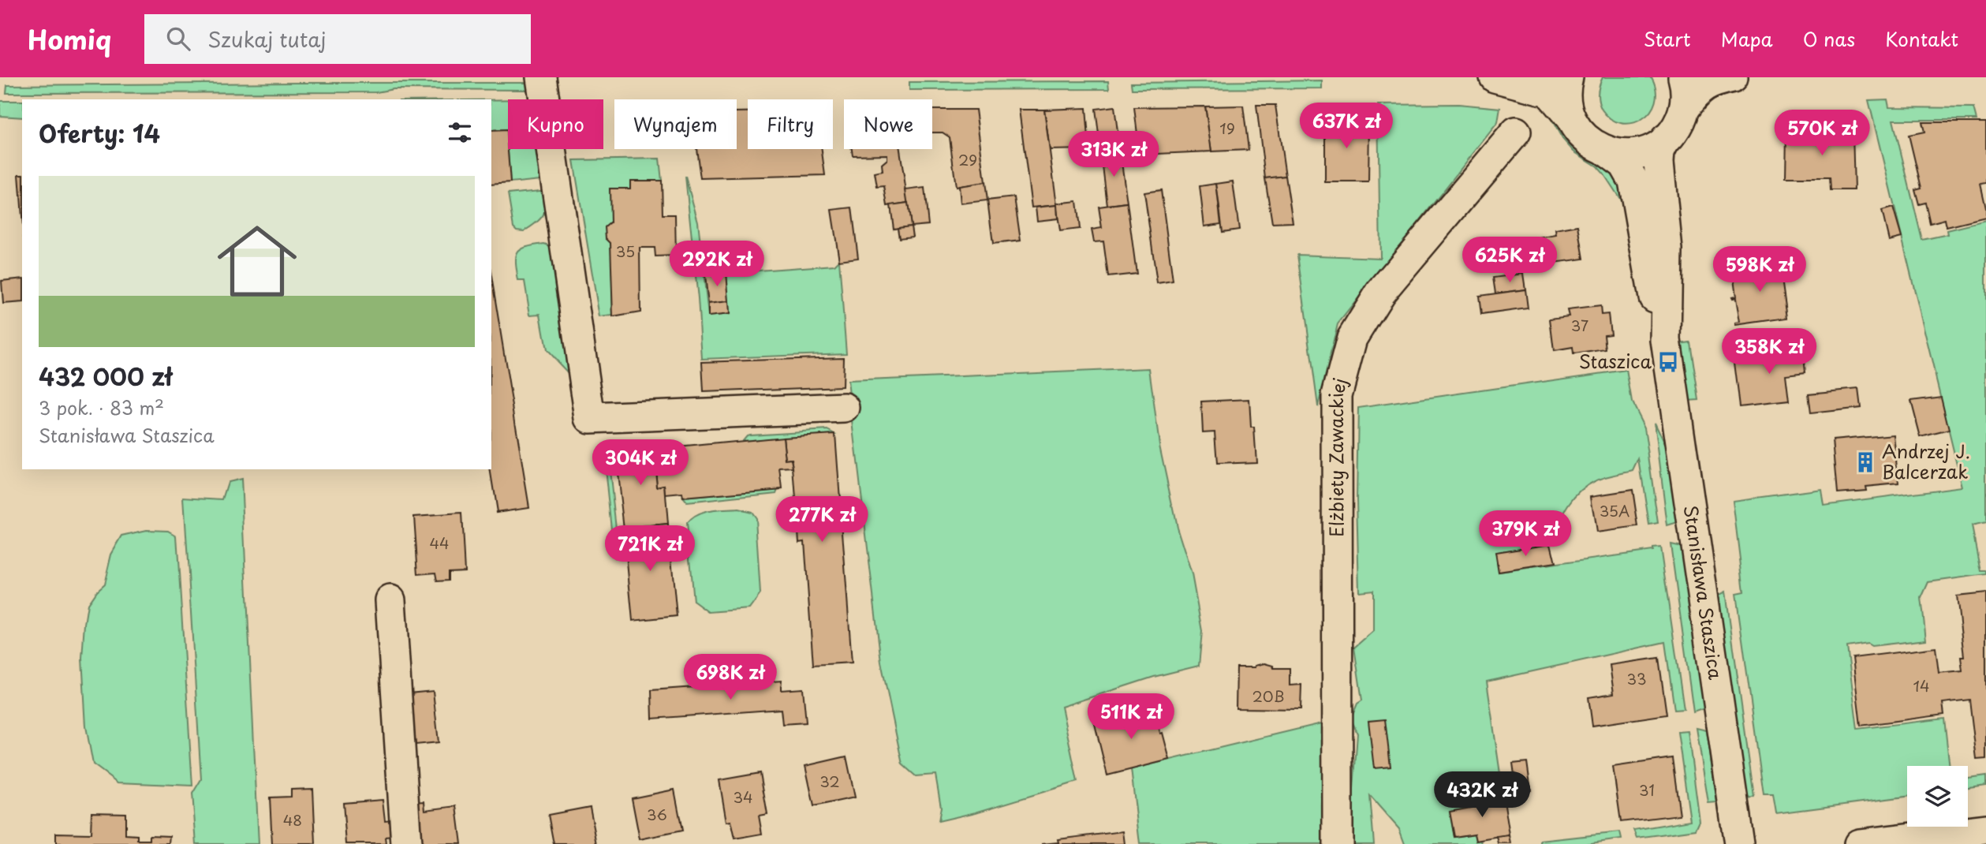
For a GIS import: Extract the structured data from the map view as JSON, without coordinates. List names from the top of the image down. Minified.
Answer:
{"streets":{"street":["Elżbiety Zawackiej","Stanisława Staszica"]},"places":{"bus stop":["Staszica"],"building":["Andrzej J. Balcerzak"]},"house_numbers":["19","29","35","37","35A","44","33","14","20B","32","31","34","36","48"],"page":{"header":"Homiq","search":"Szukaj tutaj","nav":["Start","Mapa","O nas","Kontakt"],"chip":["Kupno","Wynajem","Filtry","Nowe"],"heading":"Oferty: 14","price":["637K zł","570K zł","313K zł","625K zł","292K zł","598K zł","358K zł","304K zł","277K zł","379K zł","721K zł","698K zł","511K zł","432K zł"],"list":[{"name":"432 000 zł","note":"3 pok. · 83 m² · Stanisława Staszica"}]}}
